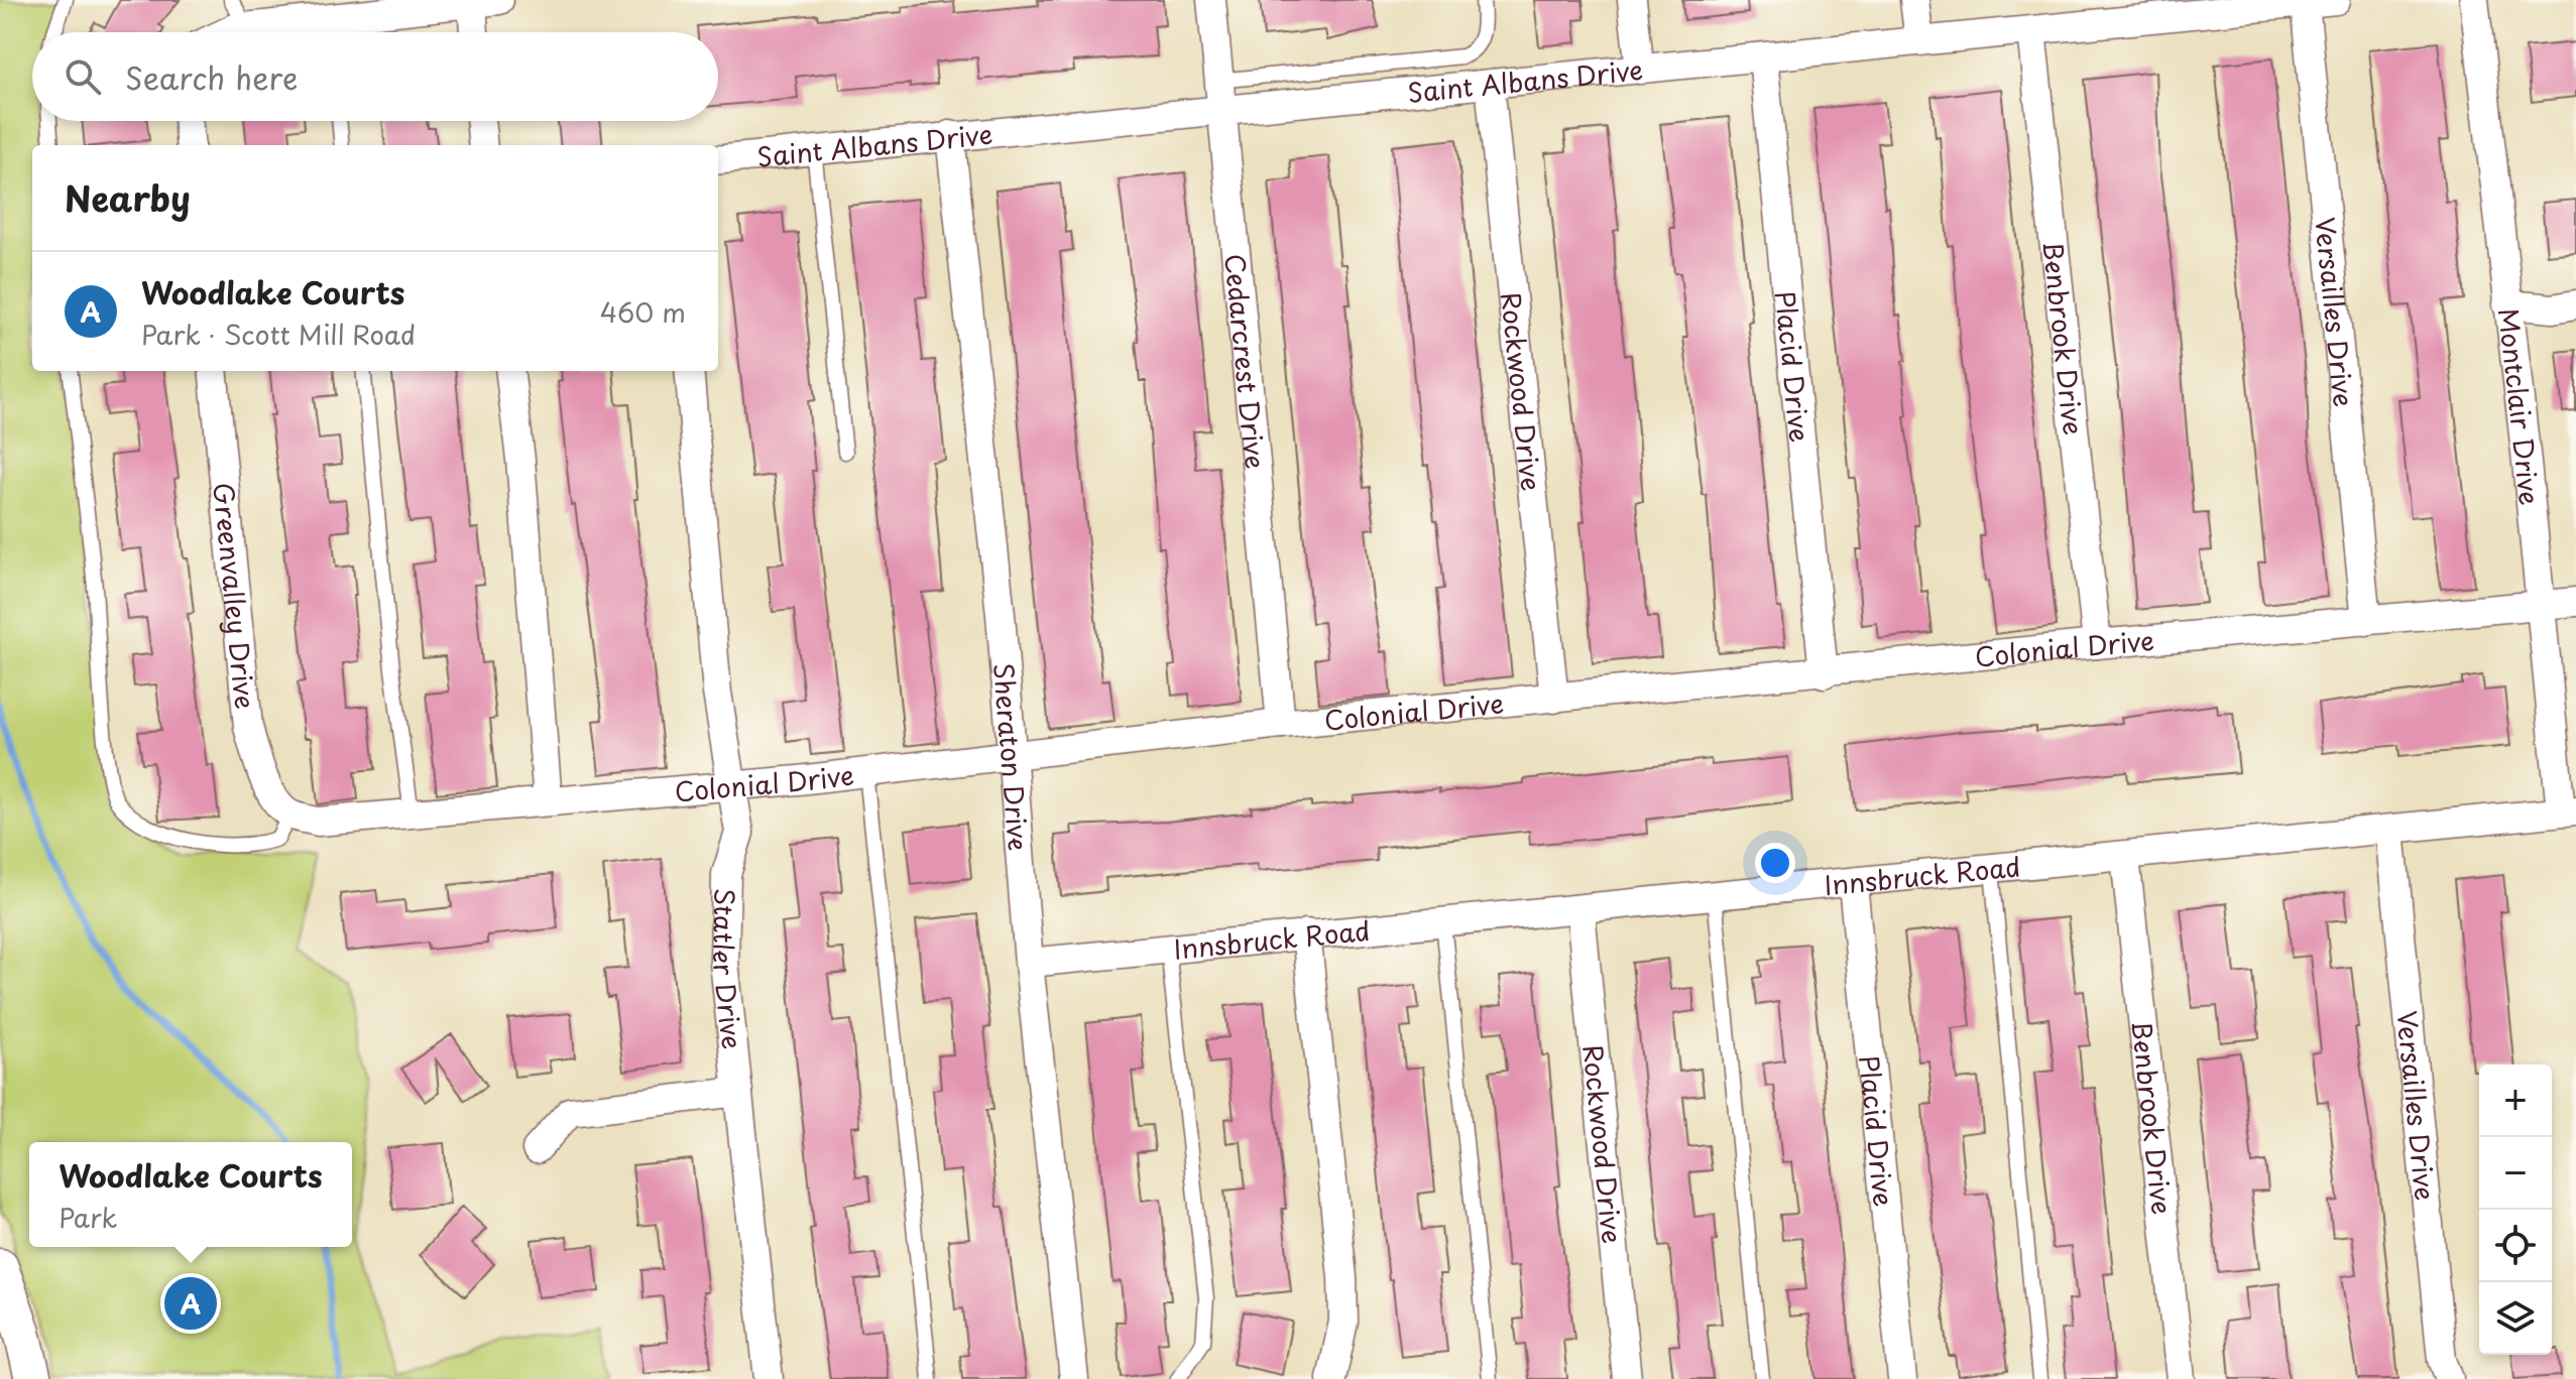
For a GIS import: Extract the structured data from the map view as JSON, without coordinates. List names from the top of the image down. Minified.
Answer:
{"streets":{"street":["Saint Albans Drive","Versailles Drive","Benbrook Drive","Cedarcrest Drive","Placid Drive","Rockwood Drive","Montclair Drive","Greenvalley Drive","Colonial Drive","Sheraton Drive","Innsbruck Road","Statler Drive"]},"crossings":[["Saint Albans Drive","Versailles Drive"],["Saint Albans Drive","Benbrook Drive"],["Saint Albans Drive","Cedarcrest Drive"],["Saint Albans Drive","Placid Drive"],["Saint Albans Drive","Rockwood Drive"],["Saint Albans Drive","Sheraton Drive"],["Versailles Drive","Colonial Drive"],["Versailles Drive","Innsbruck Road"],["Benbrook Drive","Colonial Drive"],["Benbrook Drive","Innsbruck Road"],["Cedarcrest Drive","Colonial Drive"],["Placid Drive","Colonial Drive"],["Placid Drive","Innsbruck Road"],["Rockwood Drive","Colonial Drive"],["Rockwood Drive","Innsbruck Road"],["Montclair Drive","Colonial Drive"],["Montclair Drive","Innsbruck Road"],["Greenvalley Drive","Colonial Drive"],["Colonial Drive","Sheraton Drive"],["Colonial Drive","Statler Drive"],["Sheraton Drive","Innsbruck Road"]],"page":{"search":"Search here","heading":"Nearby","list":[{"mark":"A","name":"Woodlake Courts","note":"Park · Scott Mill Road","value":"460 m"}],"map_buttons":["+","−"],"popup":["Woodlake Courts","Park"],"pins":"A"}}
